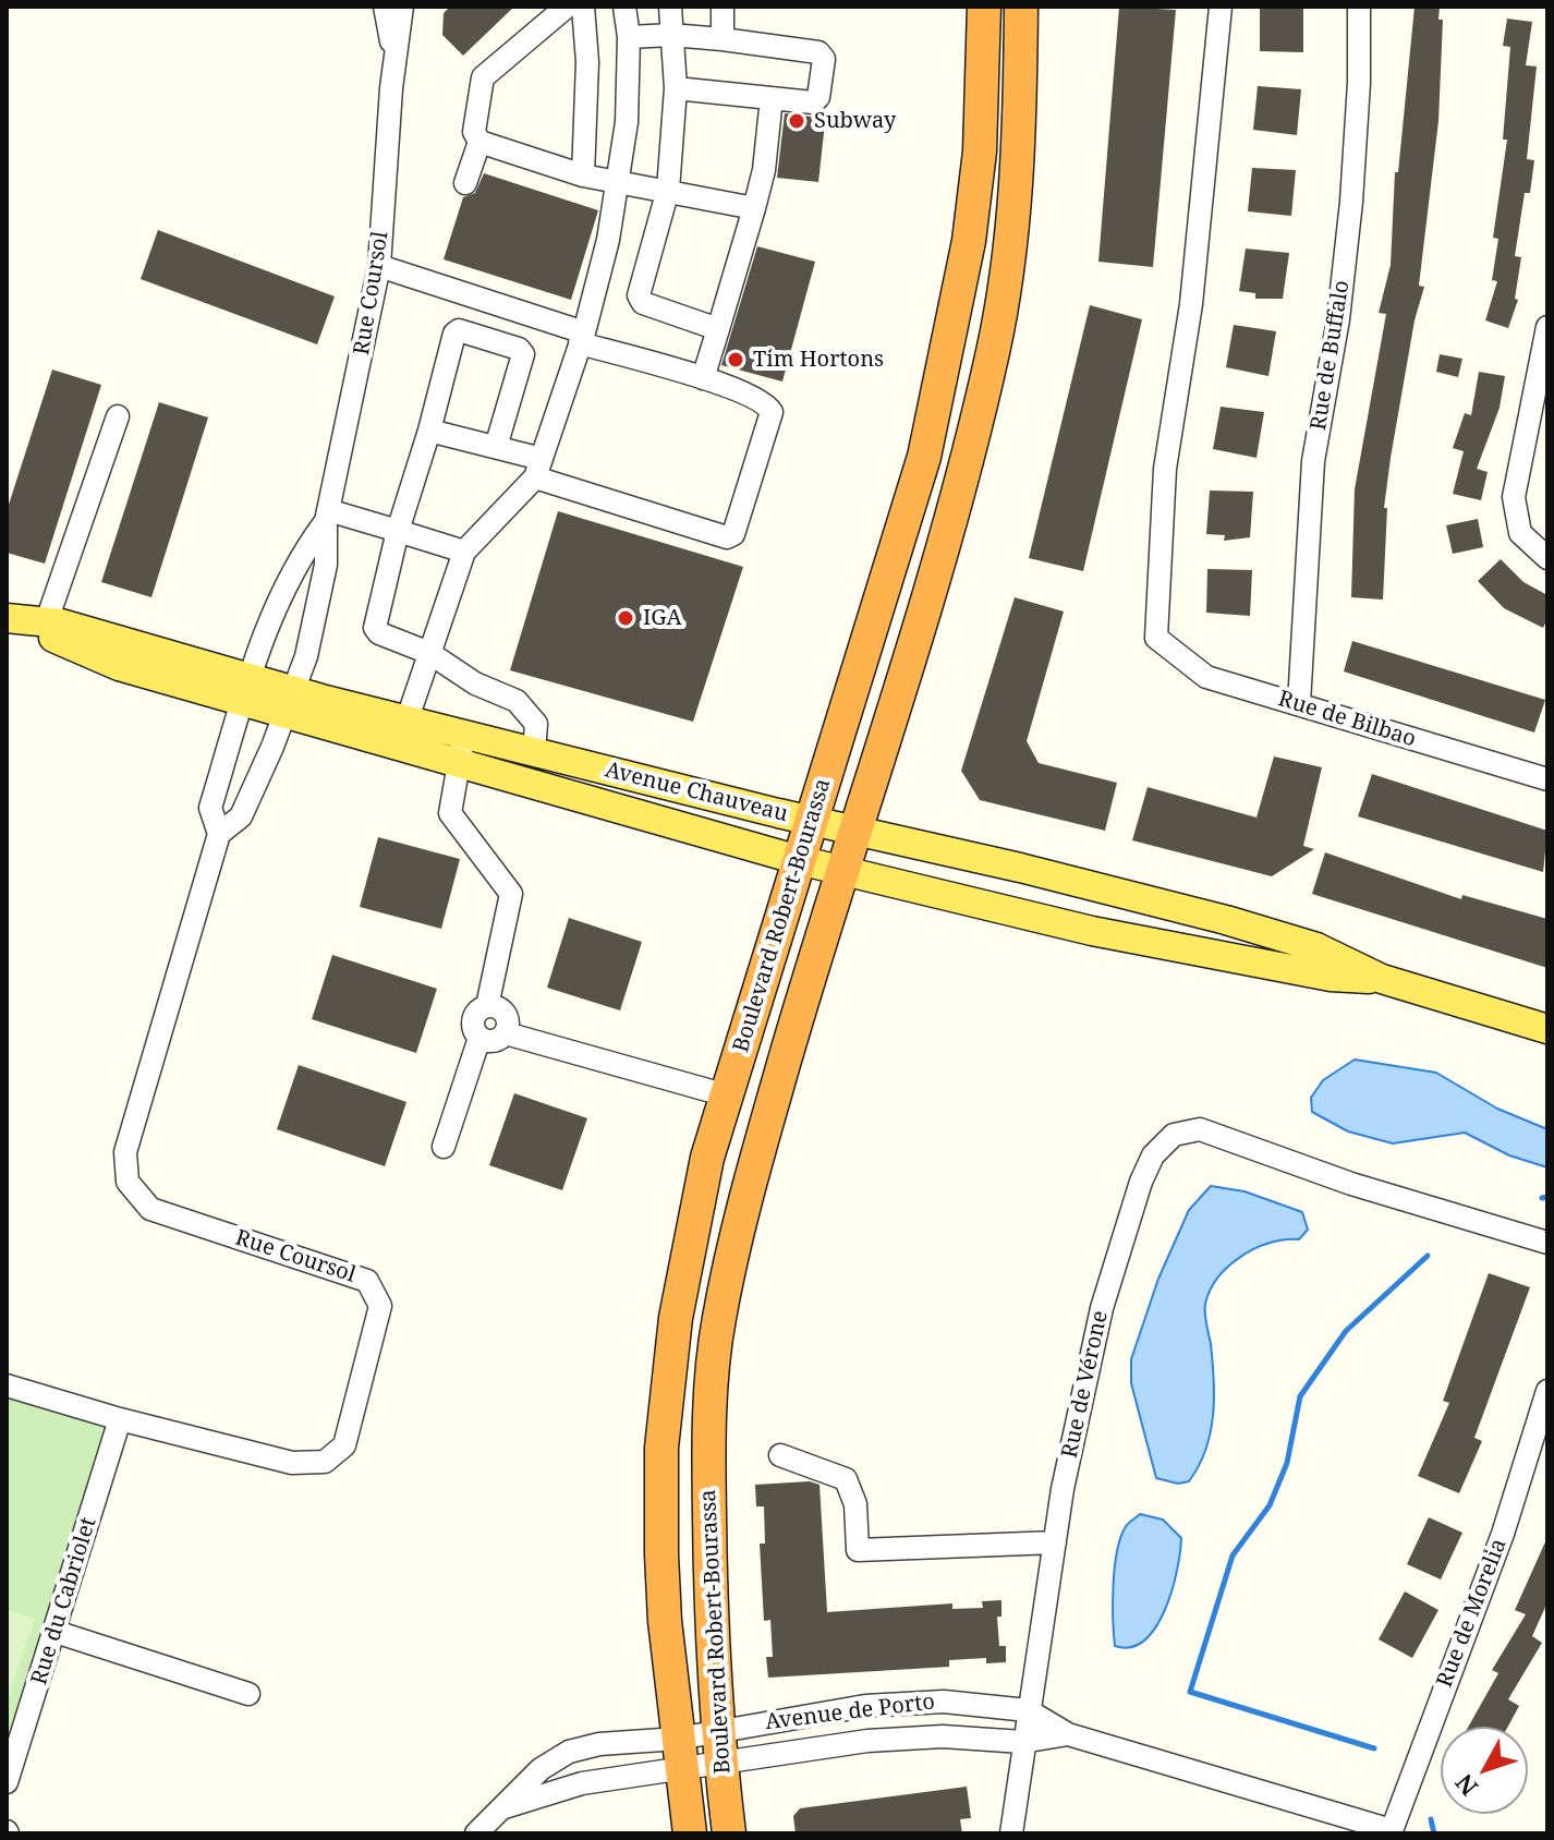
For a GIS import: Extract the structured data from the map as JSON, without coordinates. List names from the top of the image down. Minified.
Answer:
{"streets":{"highway":["Boulevard Robert-Bourassa"],"main road":["Avenue Chauveau"],"street":["Rue Coursol","Rue de Buffalo","Rue de Bilbao","Rue de Vérone","Rue du Cabriolet","Rue de Morelia","Avenue de Porto"]},"crossings":[["Rue Coursol","Avenue Chauveau"],["Rue Coursol","Rue du Cabriolet"],["Rue de Buffalo","Rue de Bilbao"],["Avenue Chauveau","Boulevard Robert-Bourassa"],["Boulevard Robert-Bourassa","Avenue de Porto"],["Rue de Vérone","Avenue de Porto"],["Rue de Morelia","Avenue de Porto"]],"places":["Subway","Tim Hortons","IGA"],"north":"bottom left"}
